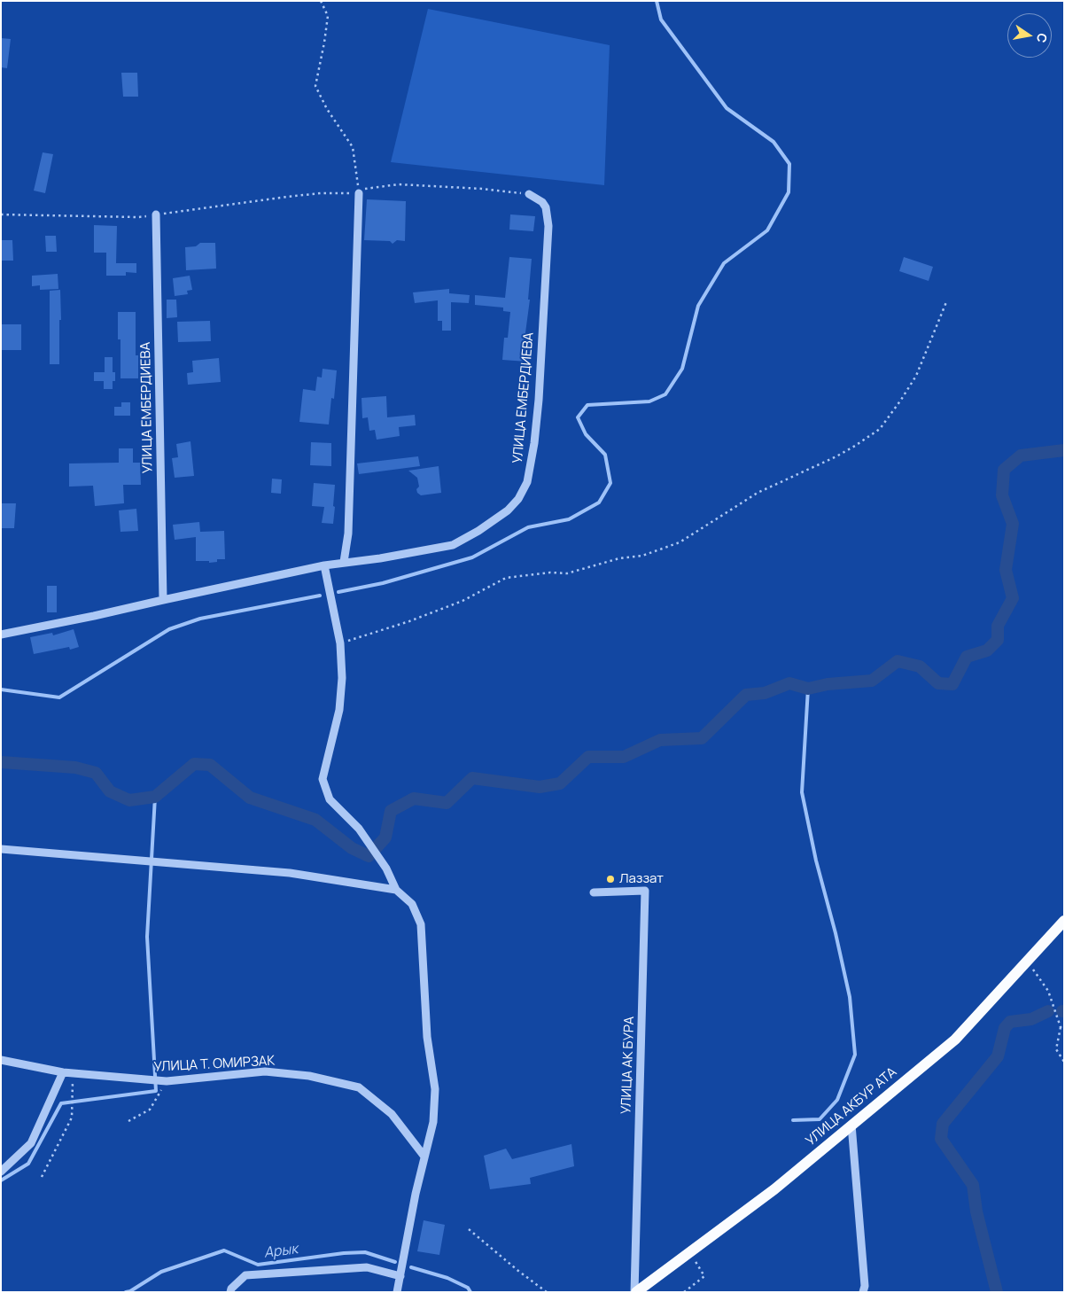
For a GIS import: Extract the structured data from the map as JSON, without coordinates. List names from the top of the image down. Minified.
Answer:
{"streets":{"main road":["УЛИЦА АКБУР АТА"],"street":["УЛИЦА ЕМБЕРДИЕВА","УЛИЦА Т. ОМИРЗАК","УЛИЦА АК БУРА"]},"crossings":[["УЛИЦА АК БУРА","УЛИЦА АКБУР АТА"]],"water":["Арык"],"places":["Лаззат"],"north":"right"}
